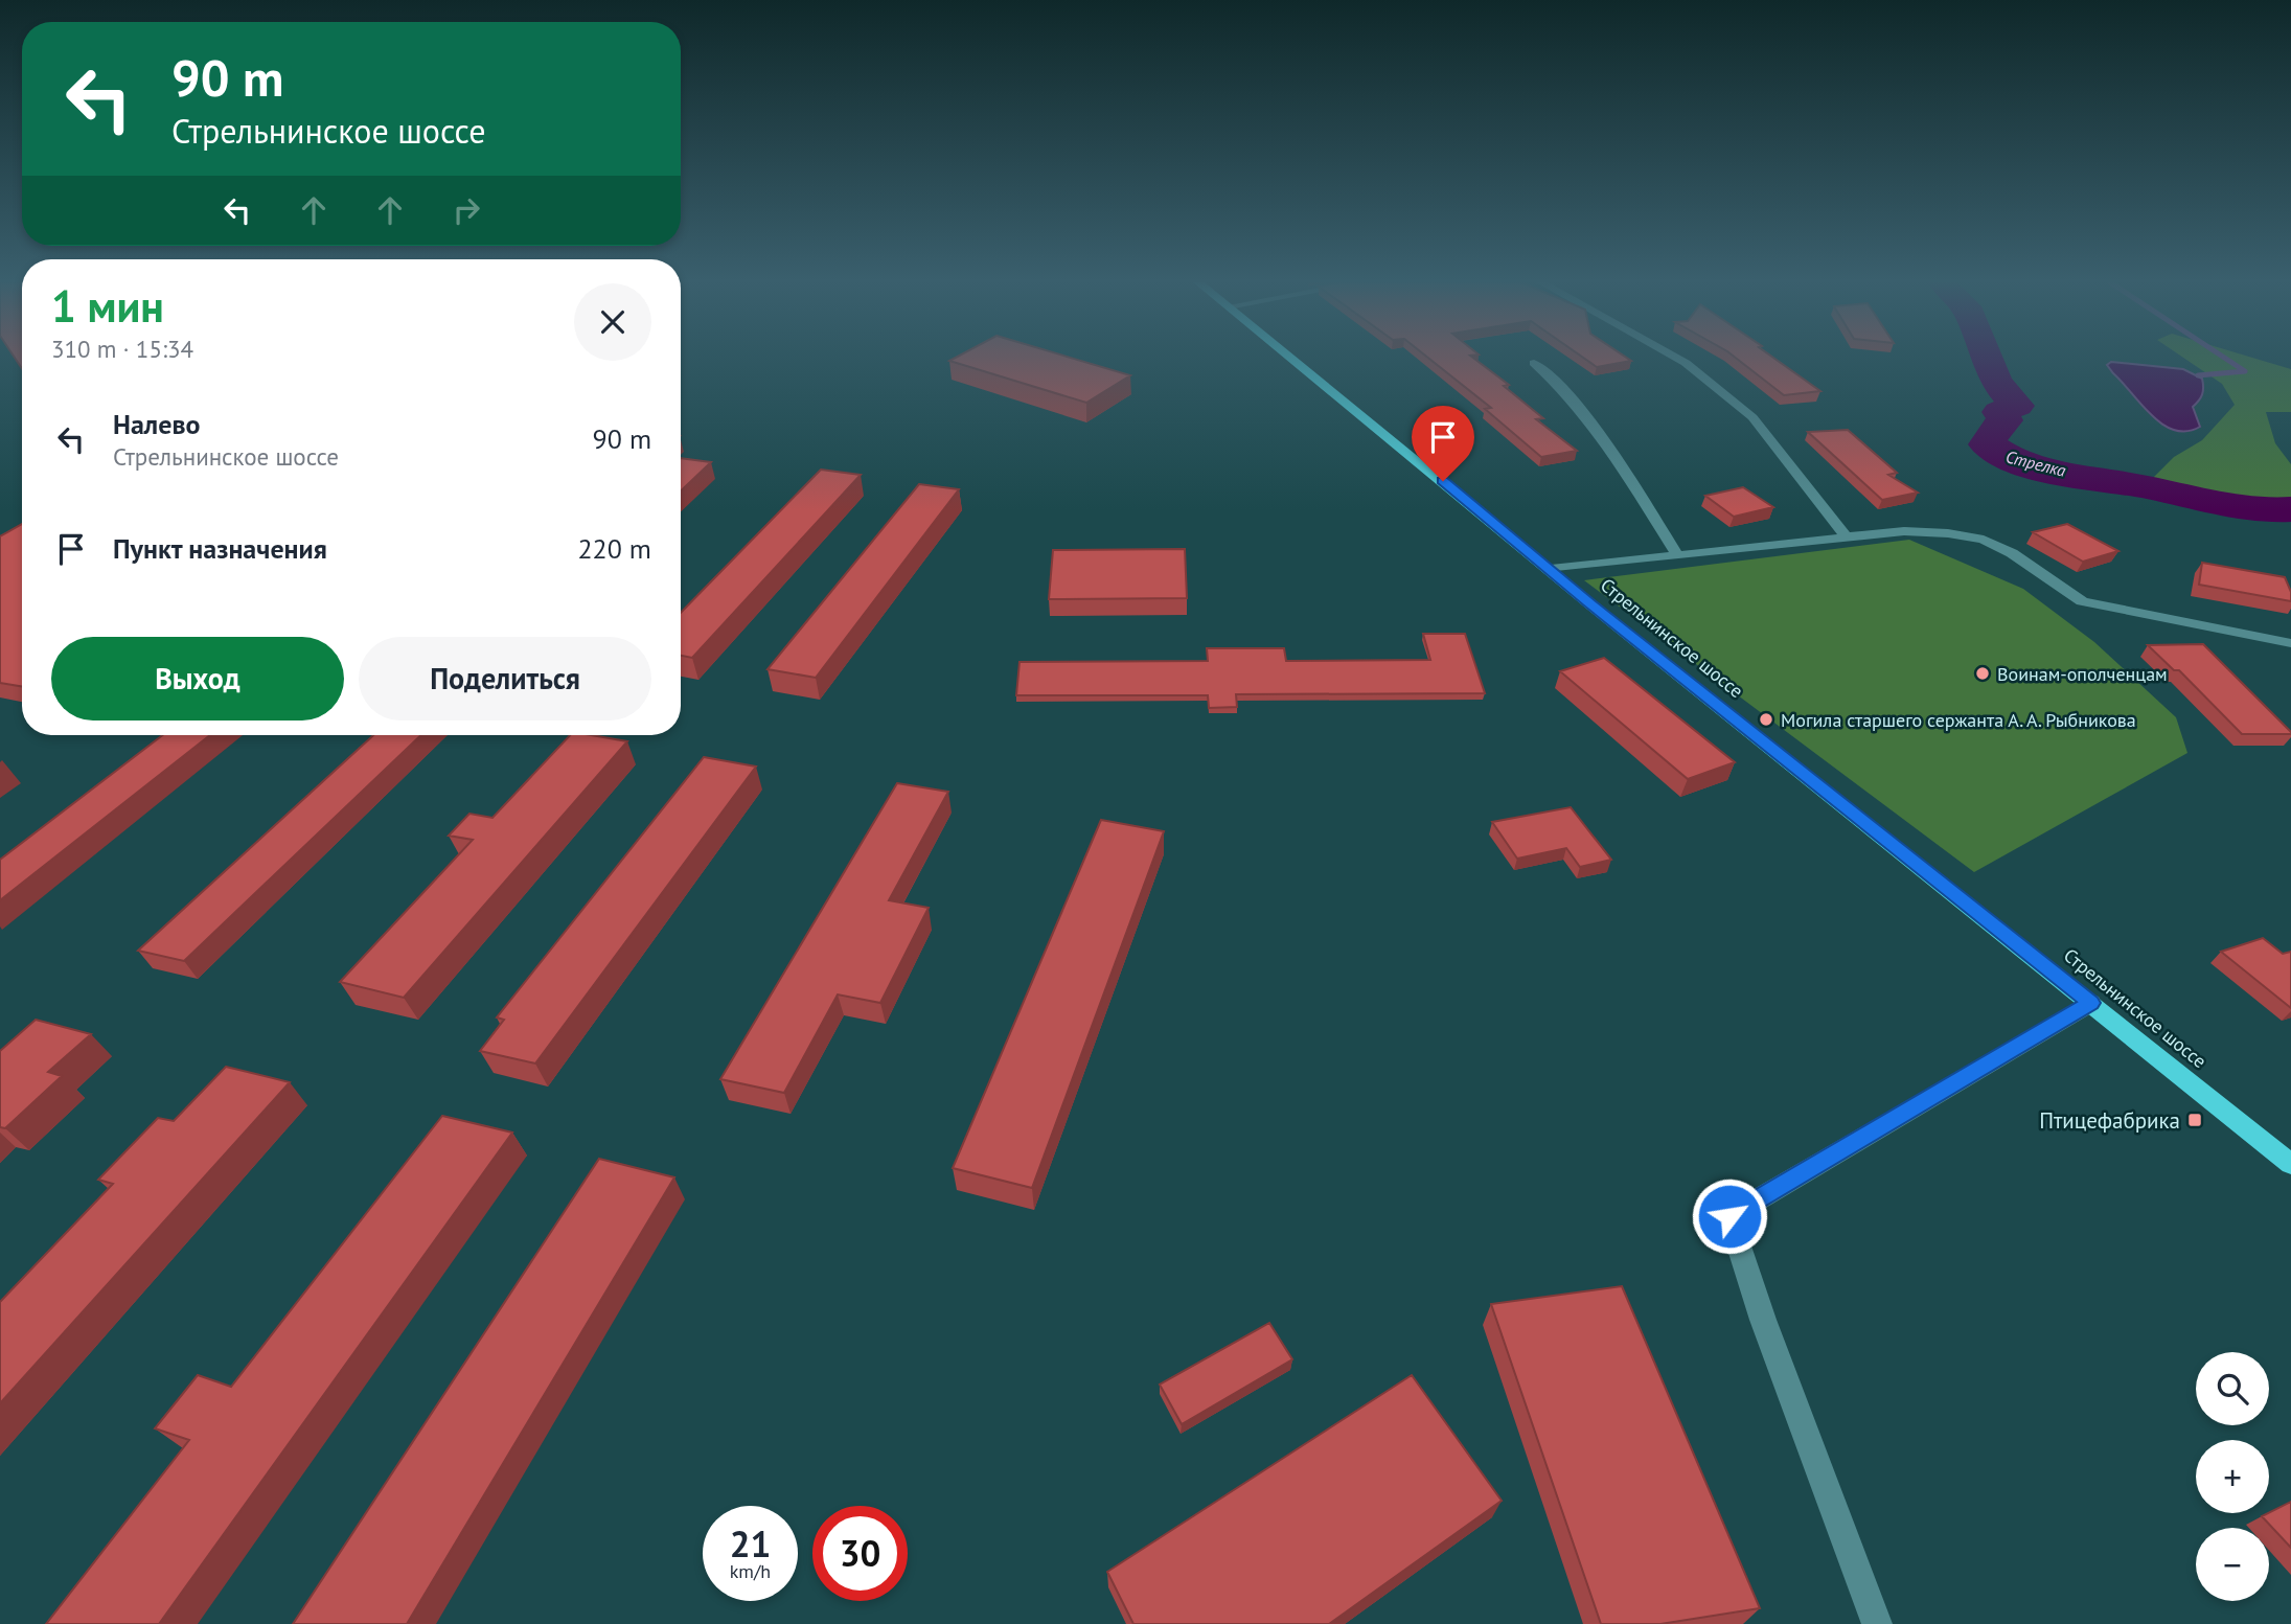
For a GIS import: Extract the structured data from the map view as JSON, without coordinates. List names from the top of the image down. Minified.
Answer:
{"streets":{"main road":["Стрельнинское шоссе"]},"water":["Стрелка"],"places":{"other":["Воинам-ополченцам","Могила старшего сержанта А. А. Рыбникова"],"transit":["Птицефабрика"]},"page":{"turn":["90 m","Стрельнинское шоссе"],"heading":["1 мин","310 m · 15:34"],"list":[{"name":"Налево","note":"Стрельнинское шоссе","value":"90 m"},{"name":"Пункт назначения","value":"220 m"}],"buttons":["Выход","Поделиться"],"map_buttons":["+","−"],"speed":"21 km/h","limit":"30"}}
